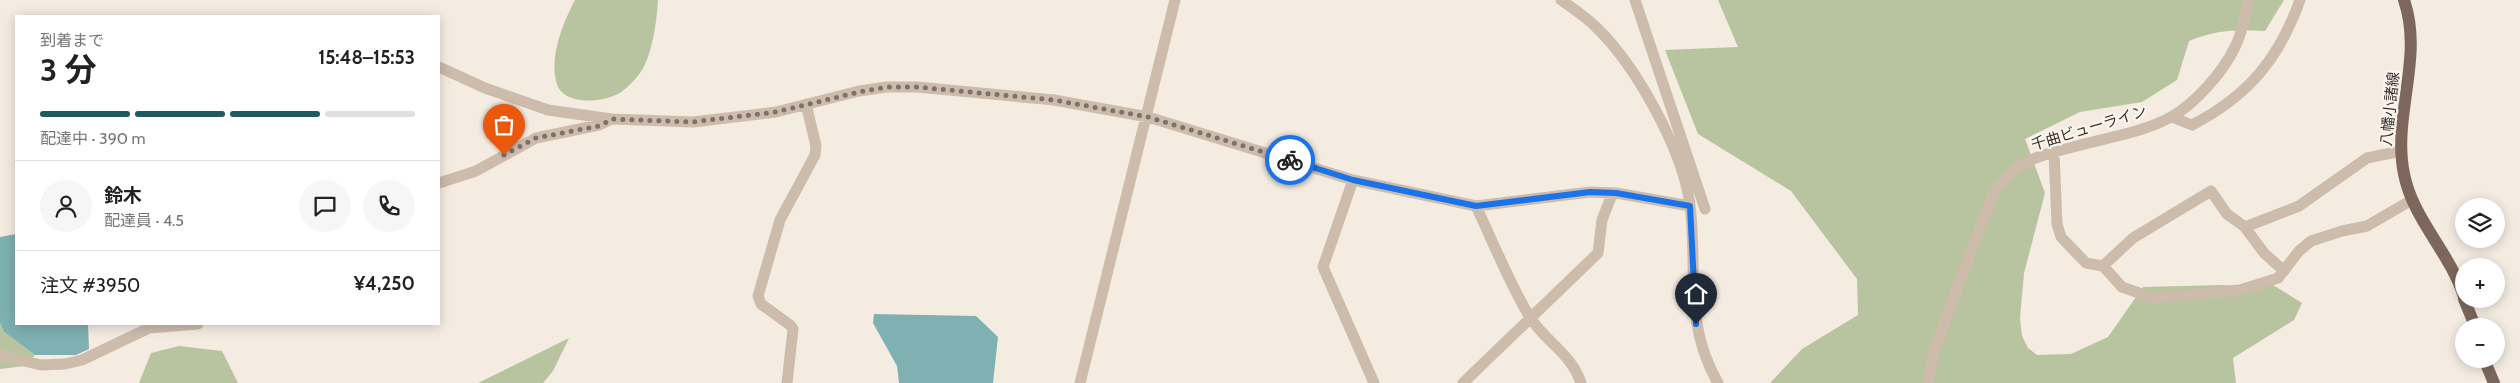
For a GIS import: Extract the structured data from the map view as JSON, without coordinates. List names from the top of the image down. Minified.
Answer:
{"streets":{"main road":["八幡小諸線"],"street":["千曲ビューライン"]},"page":{"heading":["3 分","到着まで","15:48–15:53"],"panel":["鈴木","配達員 · 4.5","注文 #3950","¥4,250"],"bar":"配達中 · 390 m","map_buttons":["+","−"]}}
